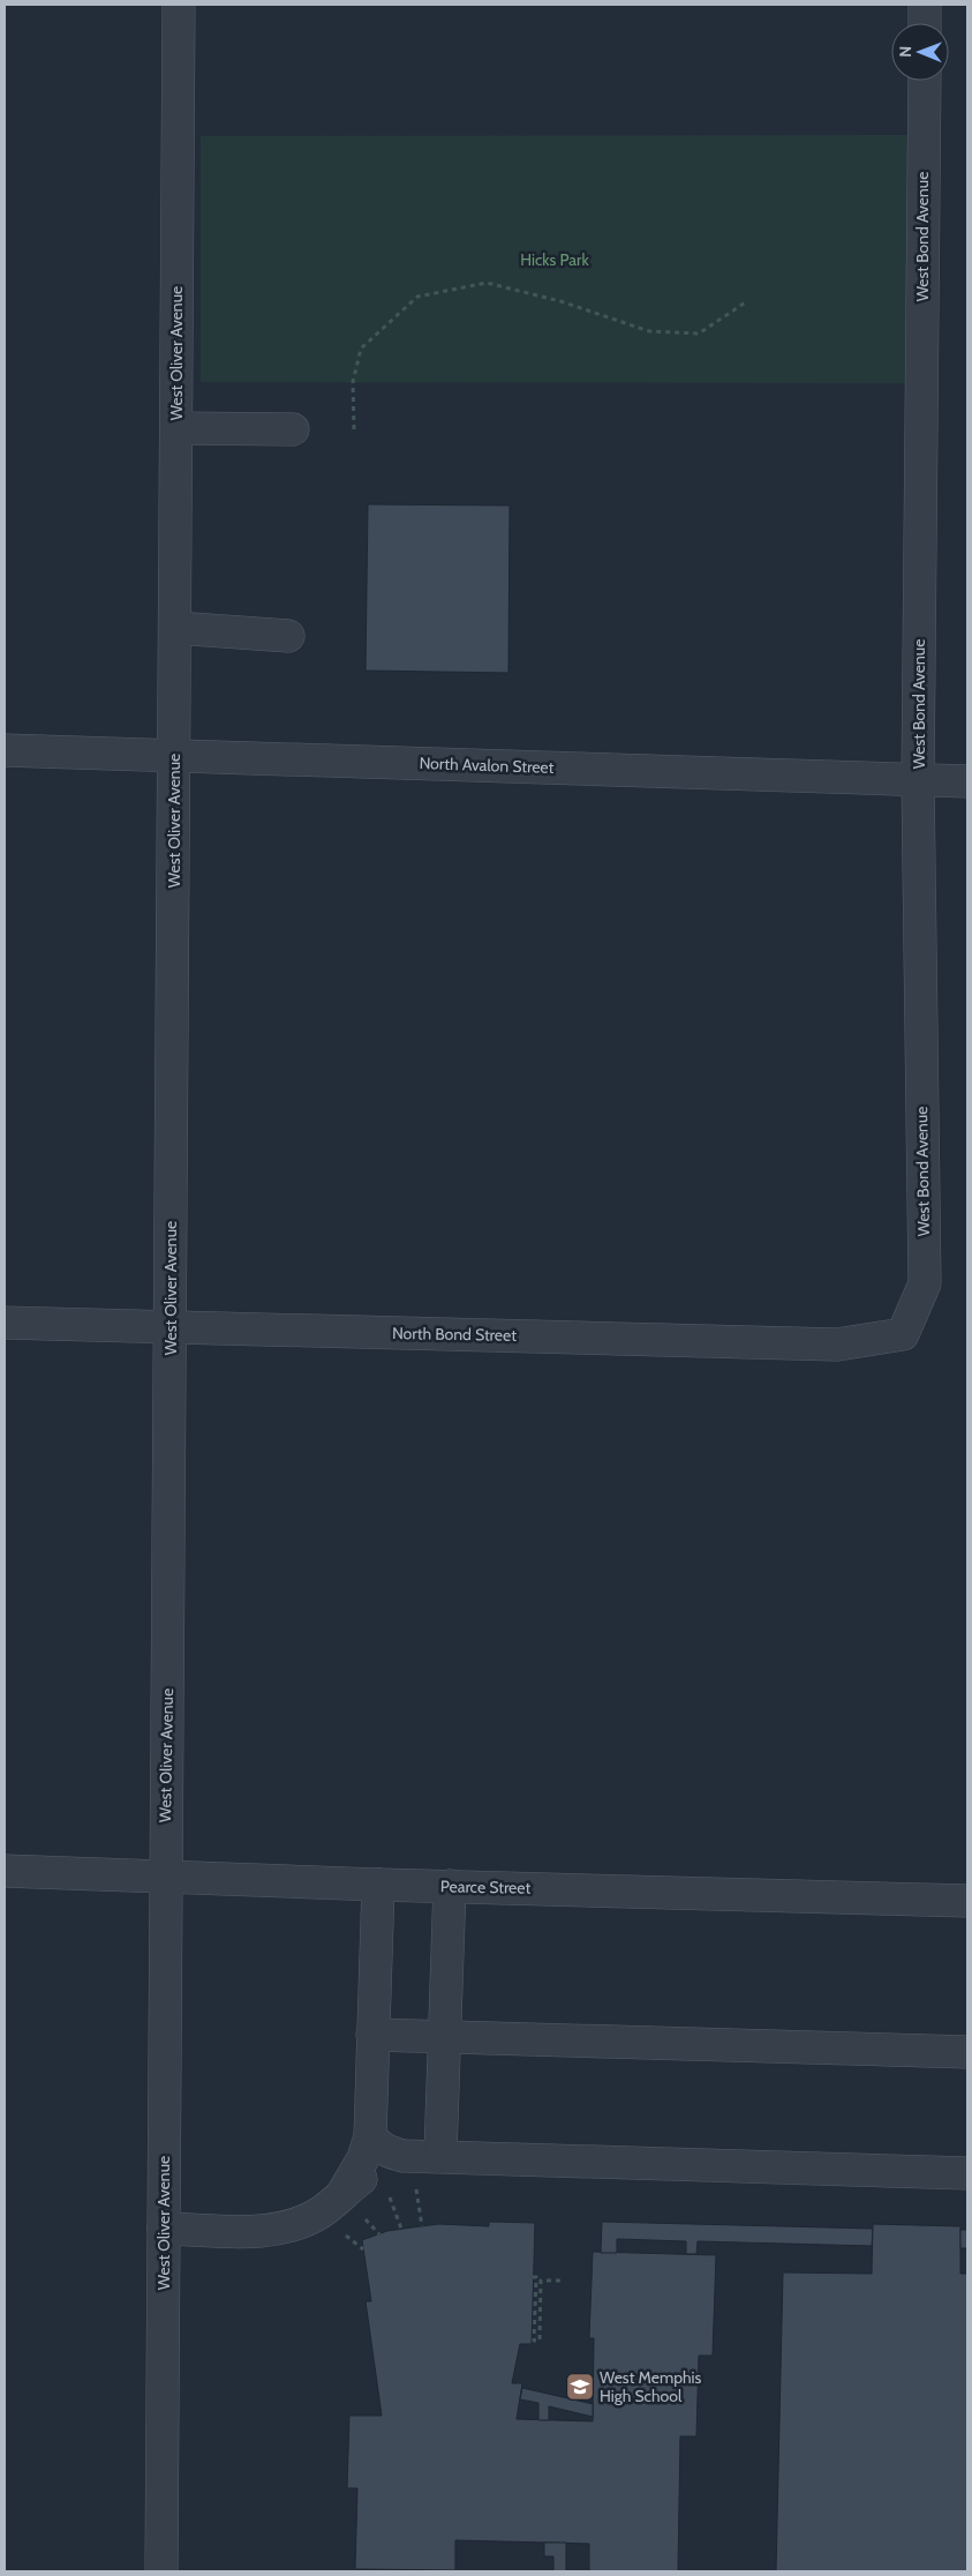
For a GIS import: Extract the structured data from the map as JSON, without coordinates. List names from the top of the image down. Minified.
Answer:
{"streets":{"street":["West Bond Avenue","West Oliver Avenue","North Avalon Street","North Bond Street","Pearce Street"]},"crossings":[["West Bond Avenue","North Avalon Street"],["West Bond Avenue","North Bond Street"],["West Oliver Avenue","North Avalon Street"],["West Oliver Avenue","North Bond Street"],["West Oliver Avenue","Pearce Street"]],"parks":["Hicks Park"],"places":{"school or university":["West Memphis High School"]},"north":"left"}
